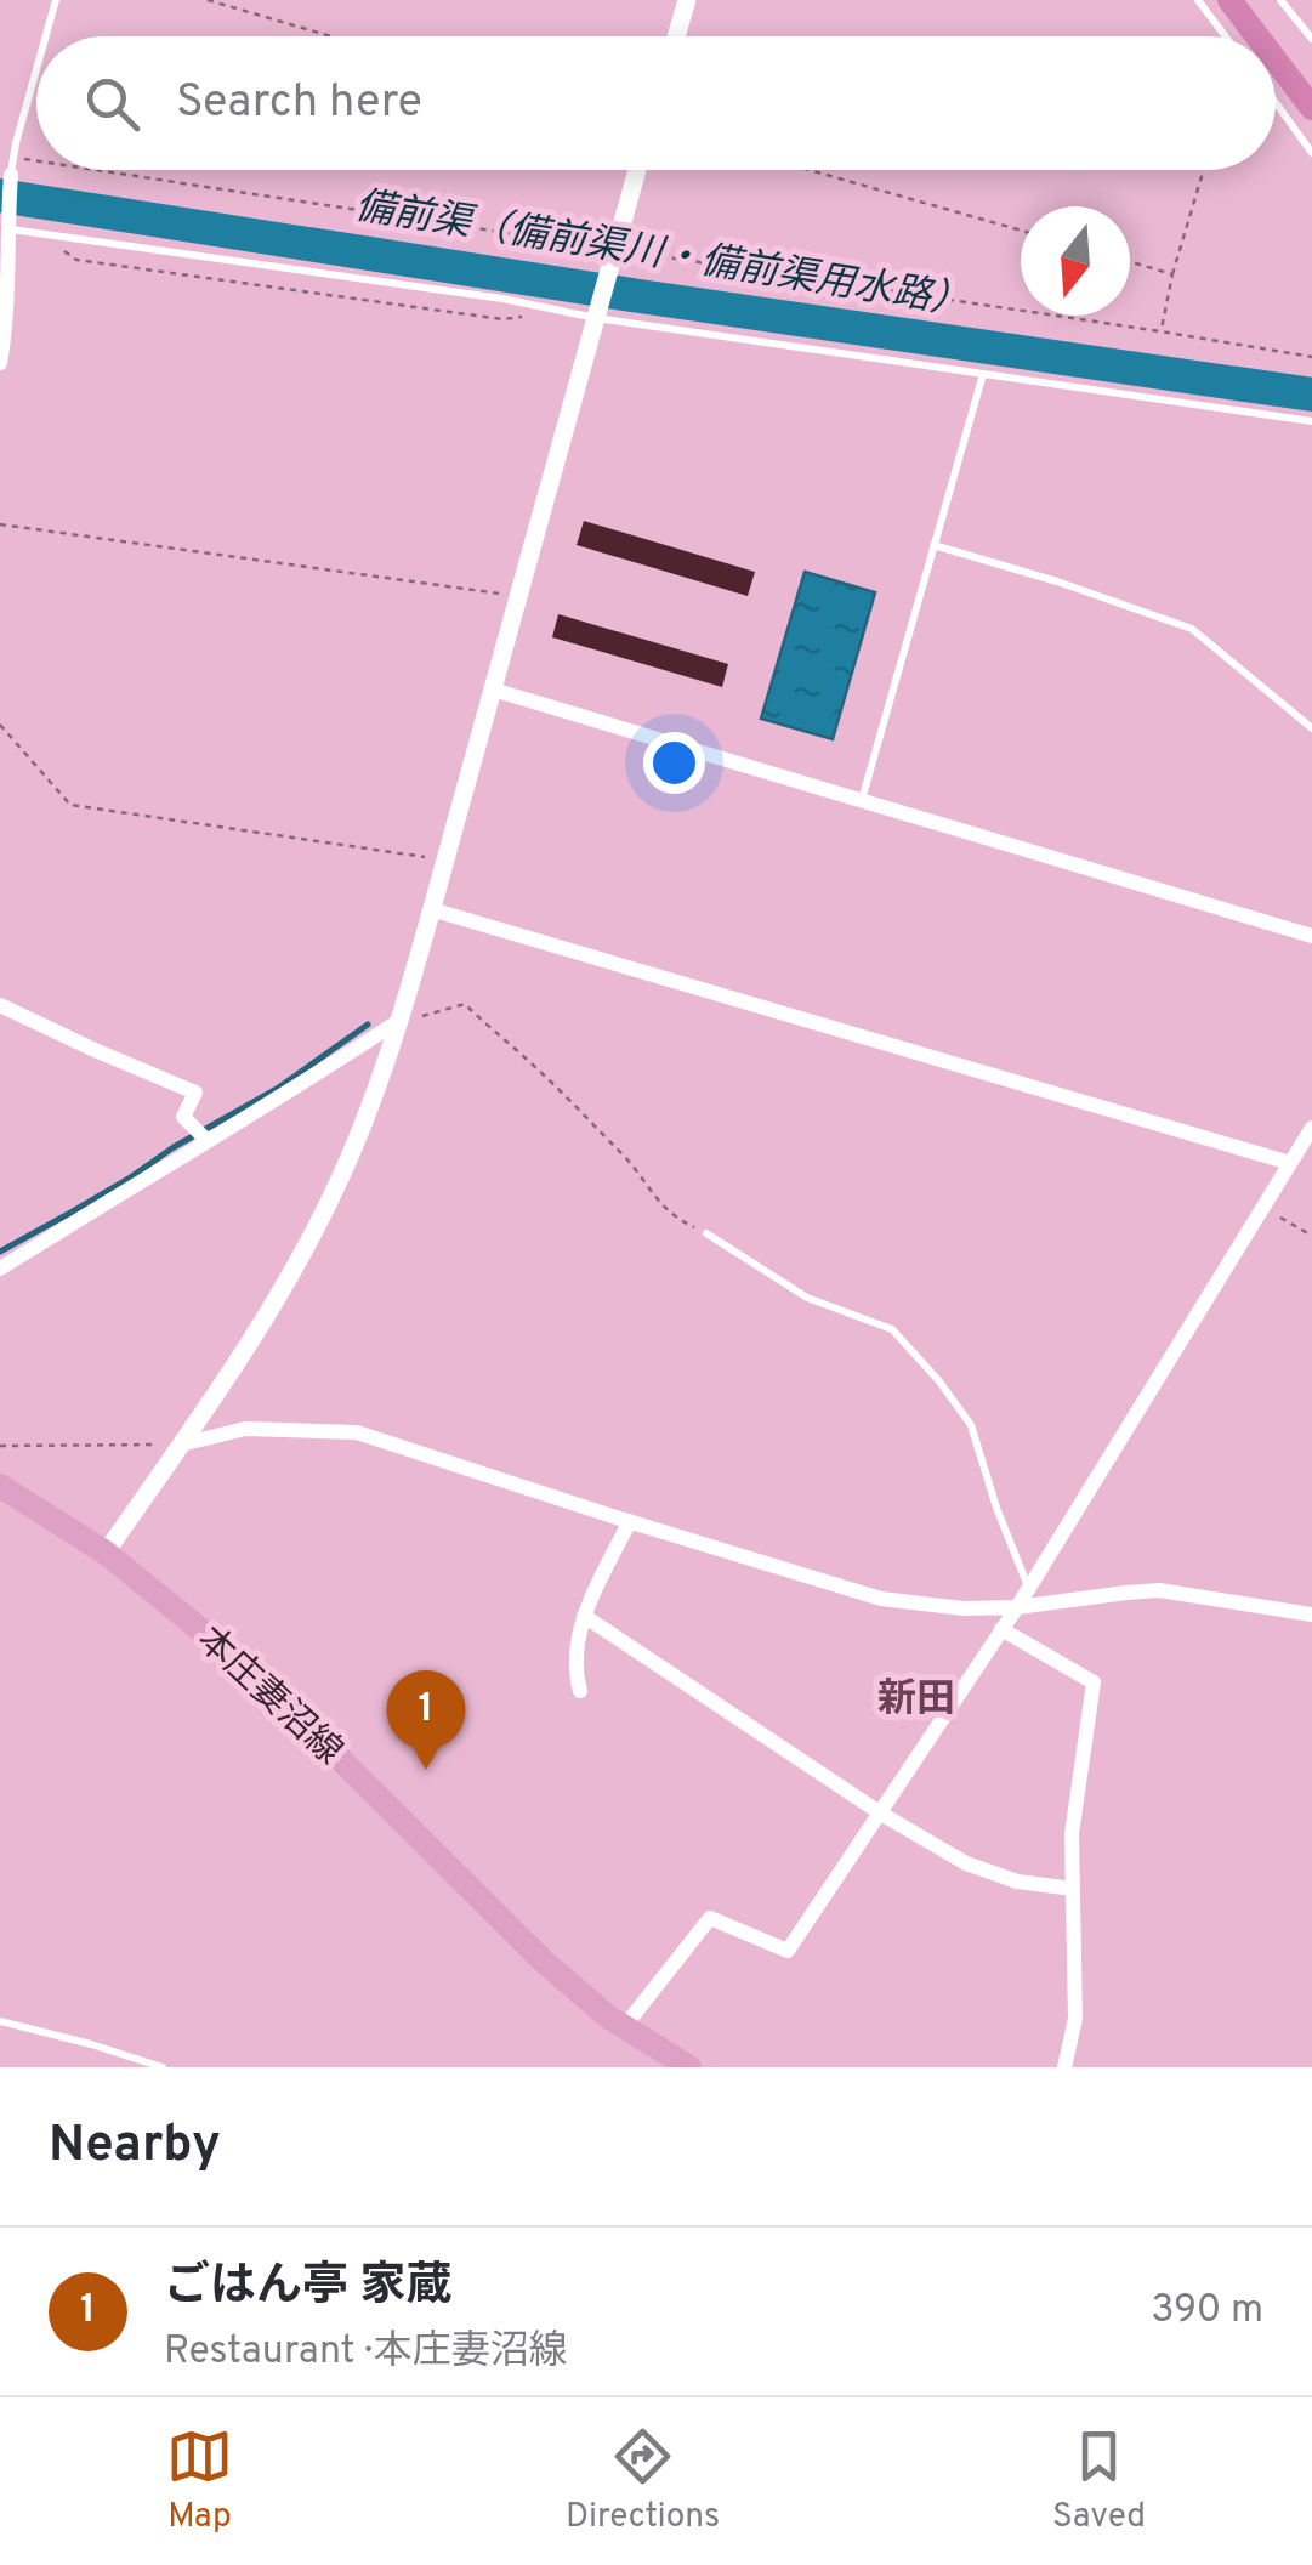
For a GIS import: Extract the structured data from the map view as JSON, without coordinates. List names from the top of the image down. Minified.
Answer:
{"streets":{"main road":["本庄妻沼線"]},"districts":["新田"],"water":["備前渠（備前渠川・備前渠用水路）"],"north":"bottom","page":{"search":"Search here","pins":"1","heading":"Nearby","list":[{"mark":"1","name":"ごはん亭 家蔵","note":"Restaurant · 本庄妻沼線","value":"390 m"}],"nav":["Map","Directions","Saved"]}}
